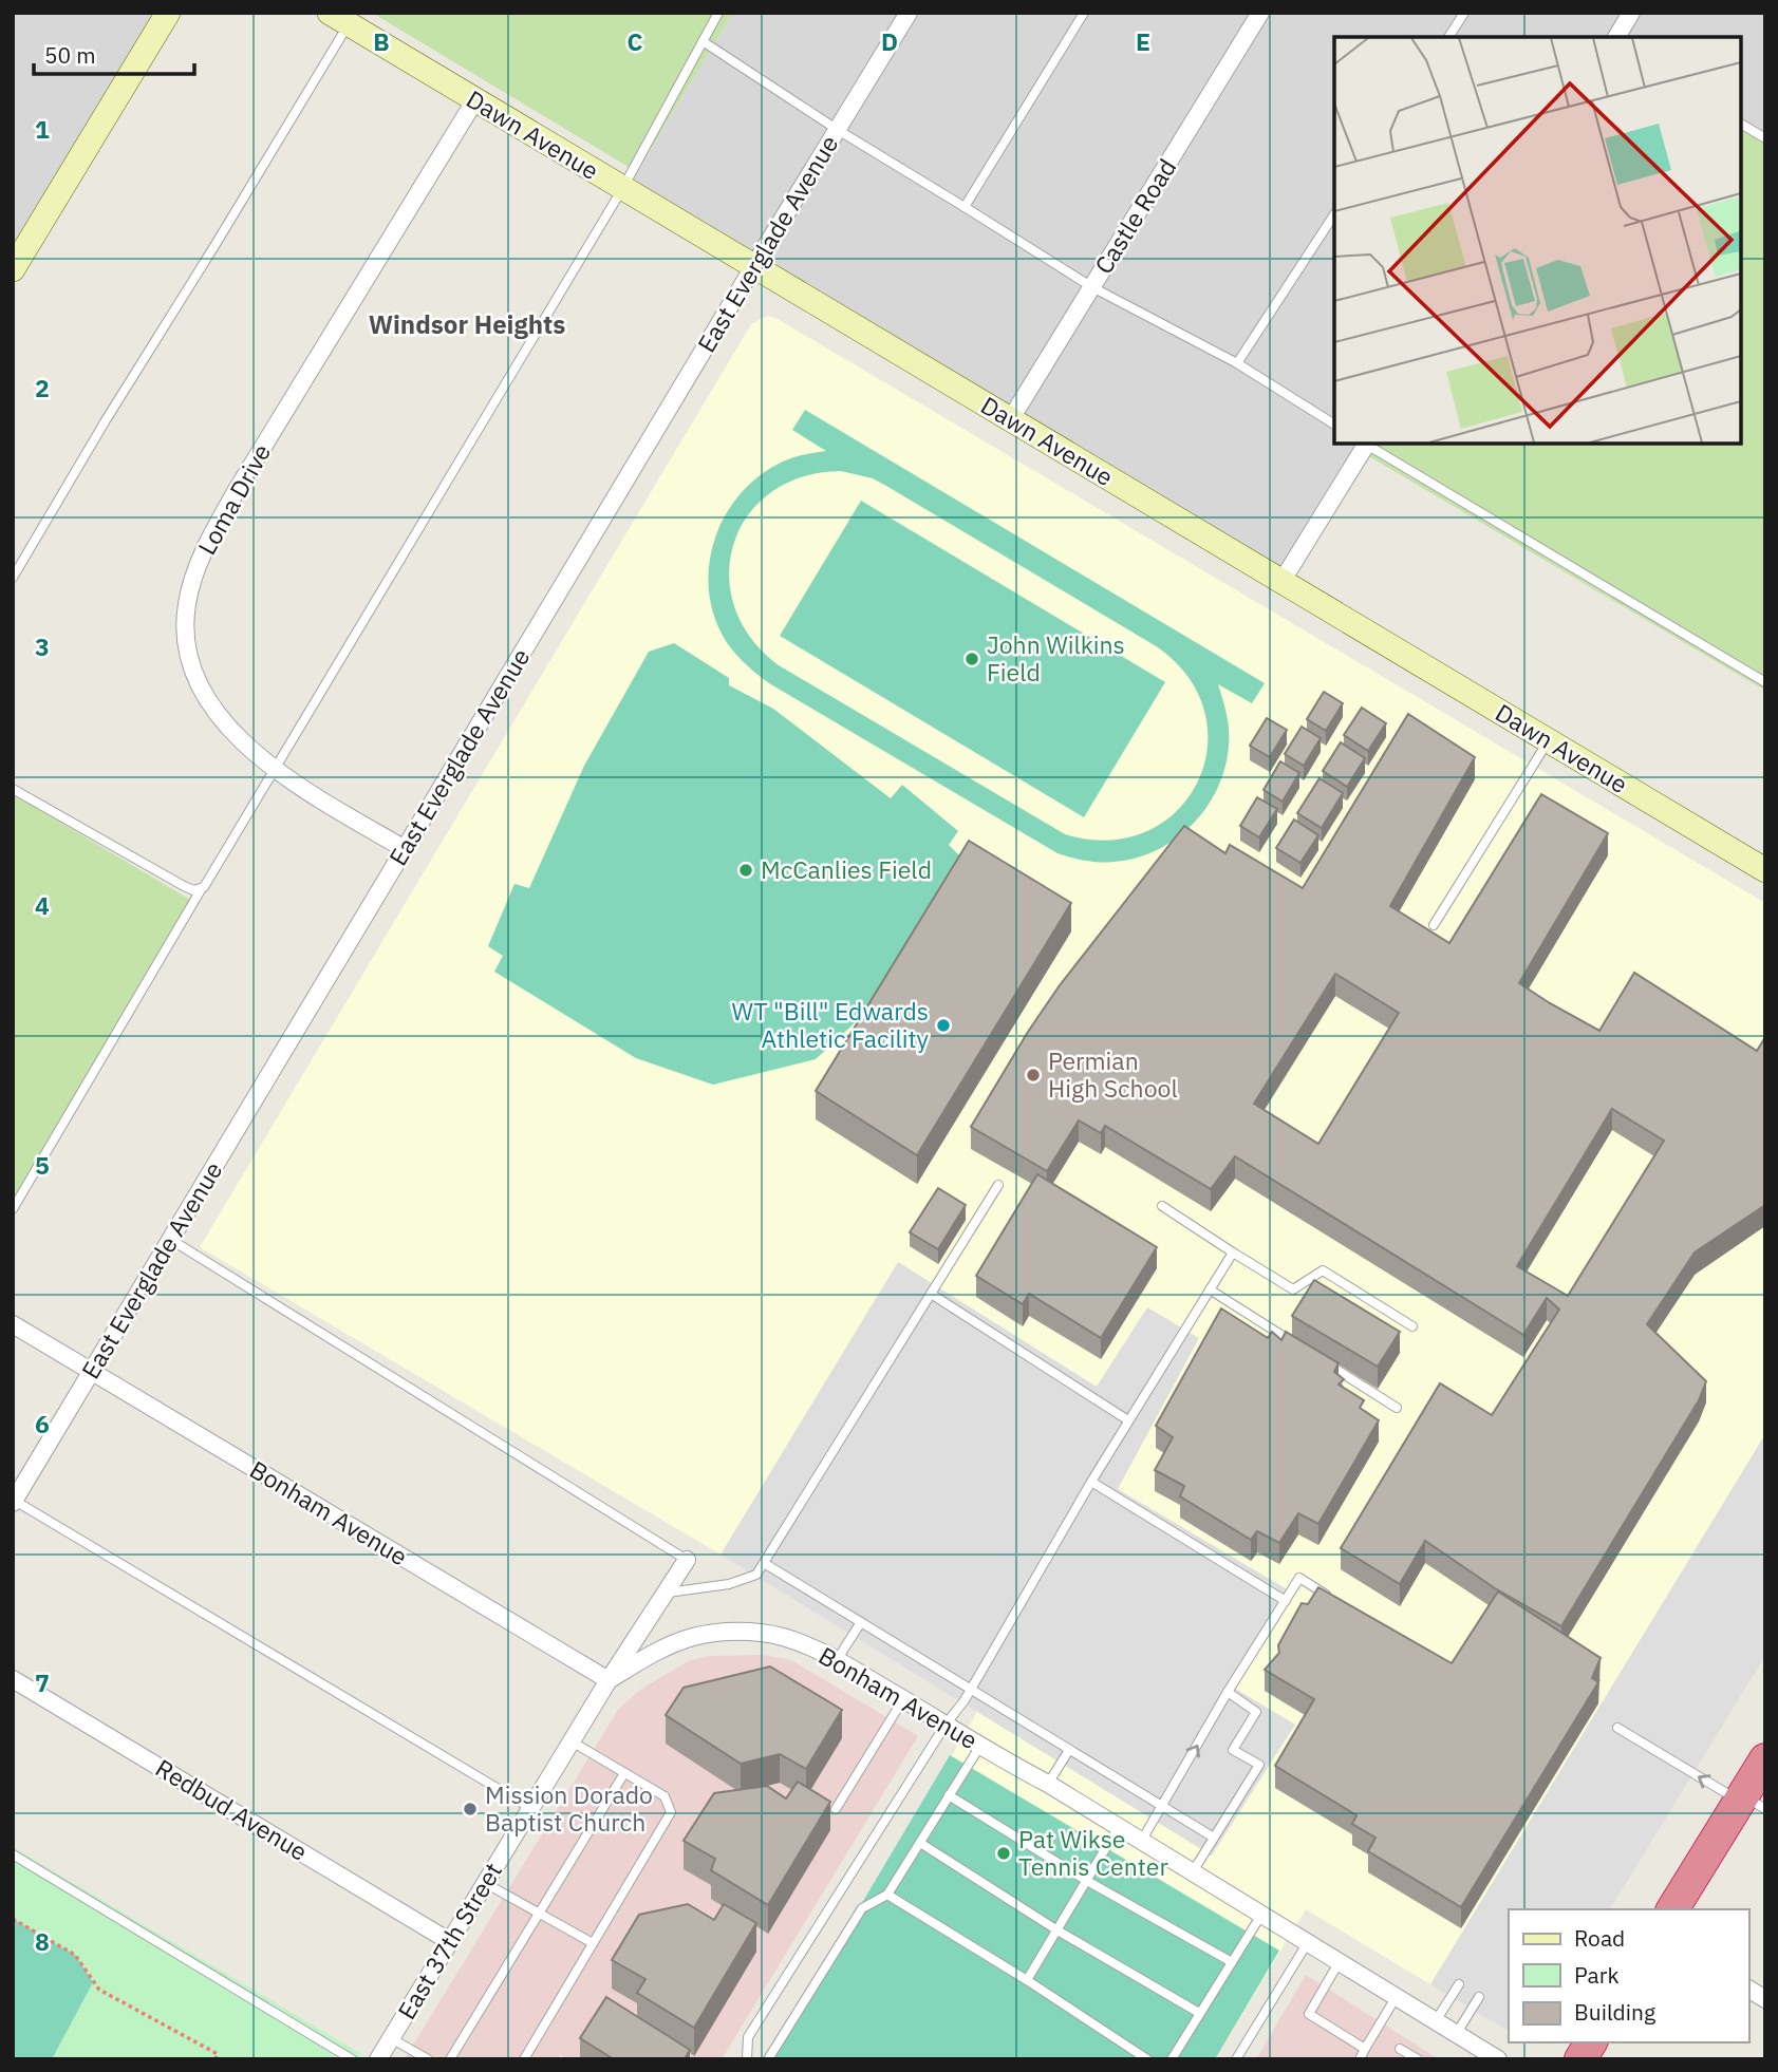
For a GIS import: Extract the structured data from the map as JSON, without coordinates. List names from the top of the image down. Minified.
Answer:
{"streets":{"street":["Dawn Avenue","Castle Road","East Everglade Avenue","Loma Drive","Bonham Avenue","Redbud Avenue","East 37th Street"]},"crossings":[["Dawn Avenue","Castle Road"],["Dawn Avenue","East Everglade Avenue"],["Dawn Avenue","Loma Drive"],["East Everglade Avenue","Loma Drive"],["East Everglade Avenue","Bonham Avenue"],["Bonham Avenue","East 37th Street"],["Redbud Avenue","East 37th Street"]],"districts":["Windsor Heights"],"places":["John Wilkins Field","McCanlies Field","WT \"Bill\" Edwards Athletic Facility","Permian High School","Mission Dorado Baptist Church","Pat Wikse Tennis Center"],"legend":["Road","Park","Building"],"scale_bar":"50 m","grid":{"columns":["B","C","D","E"],"rows":["1","2","3","4","5","6","7","8"]}}
